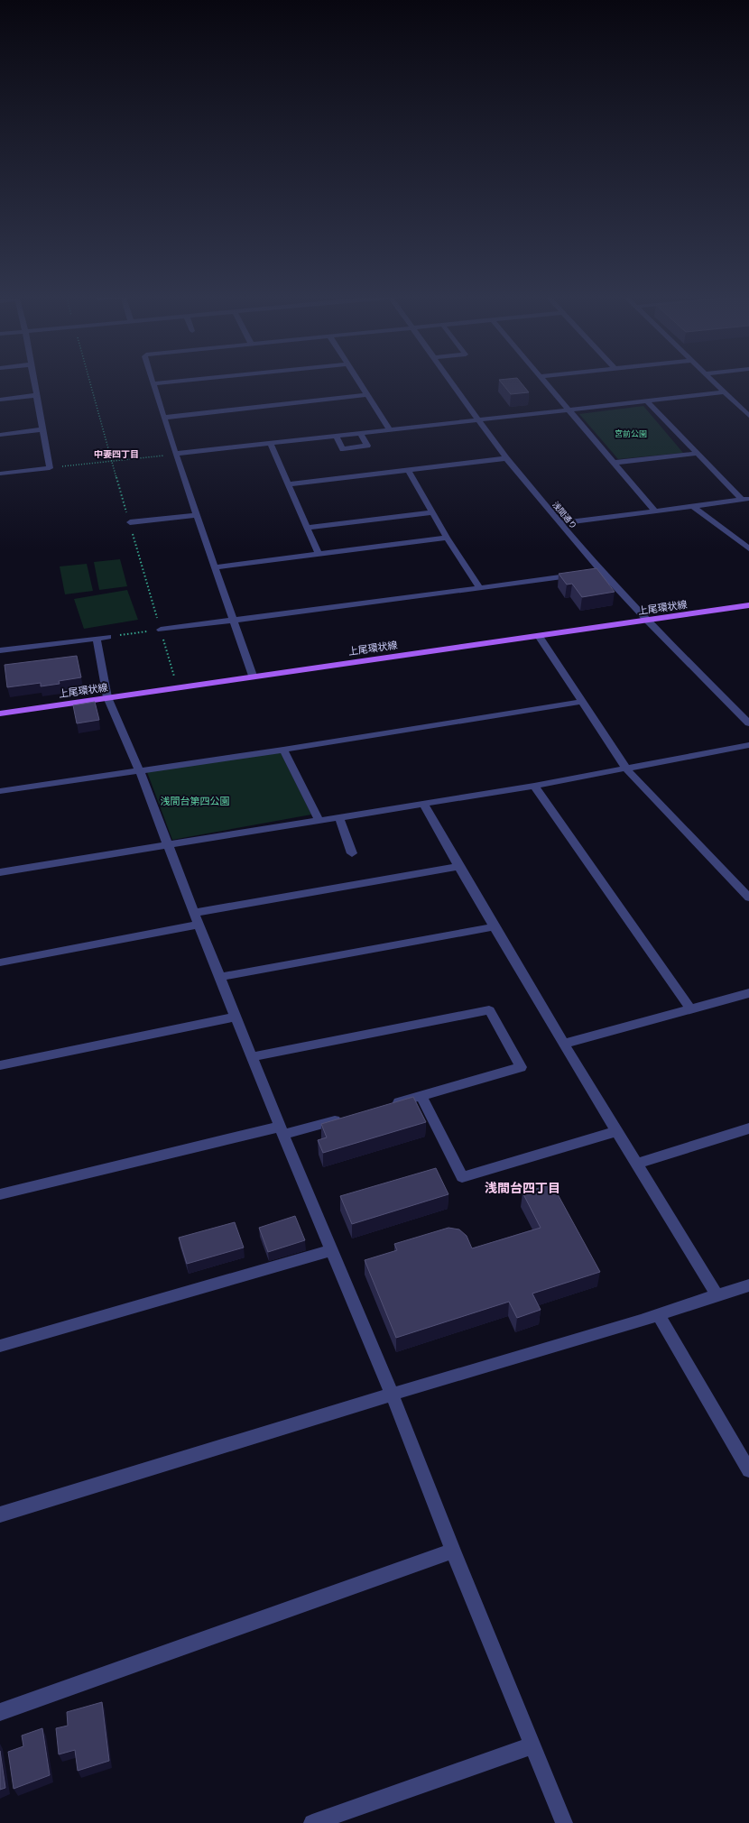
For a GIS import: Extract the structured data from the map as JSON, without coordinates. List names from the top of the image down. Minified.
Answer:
{"streets":{"main road":["上尾環状線"],"street":["浅間通り"]},"crossings":[["浅間通り","上尾環状線"]],"districts":["中妻四丁目","浅間台四丁目"],"parks":["宮前公園","浅間台第四公園"]}
